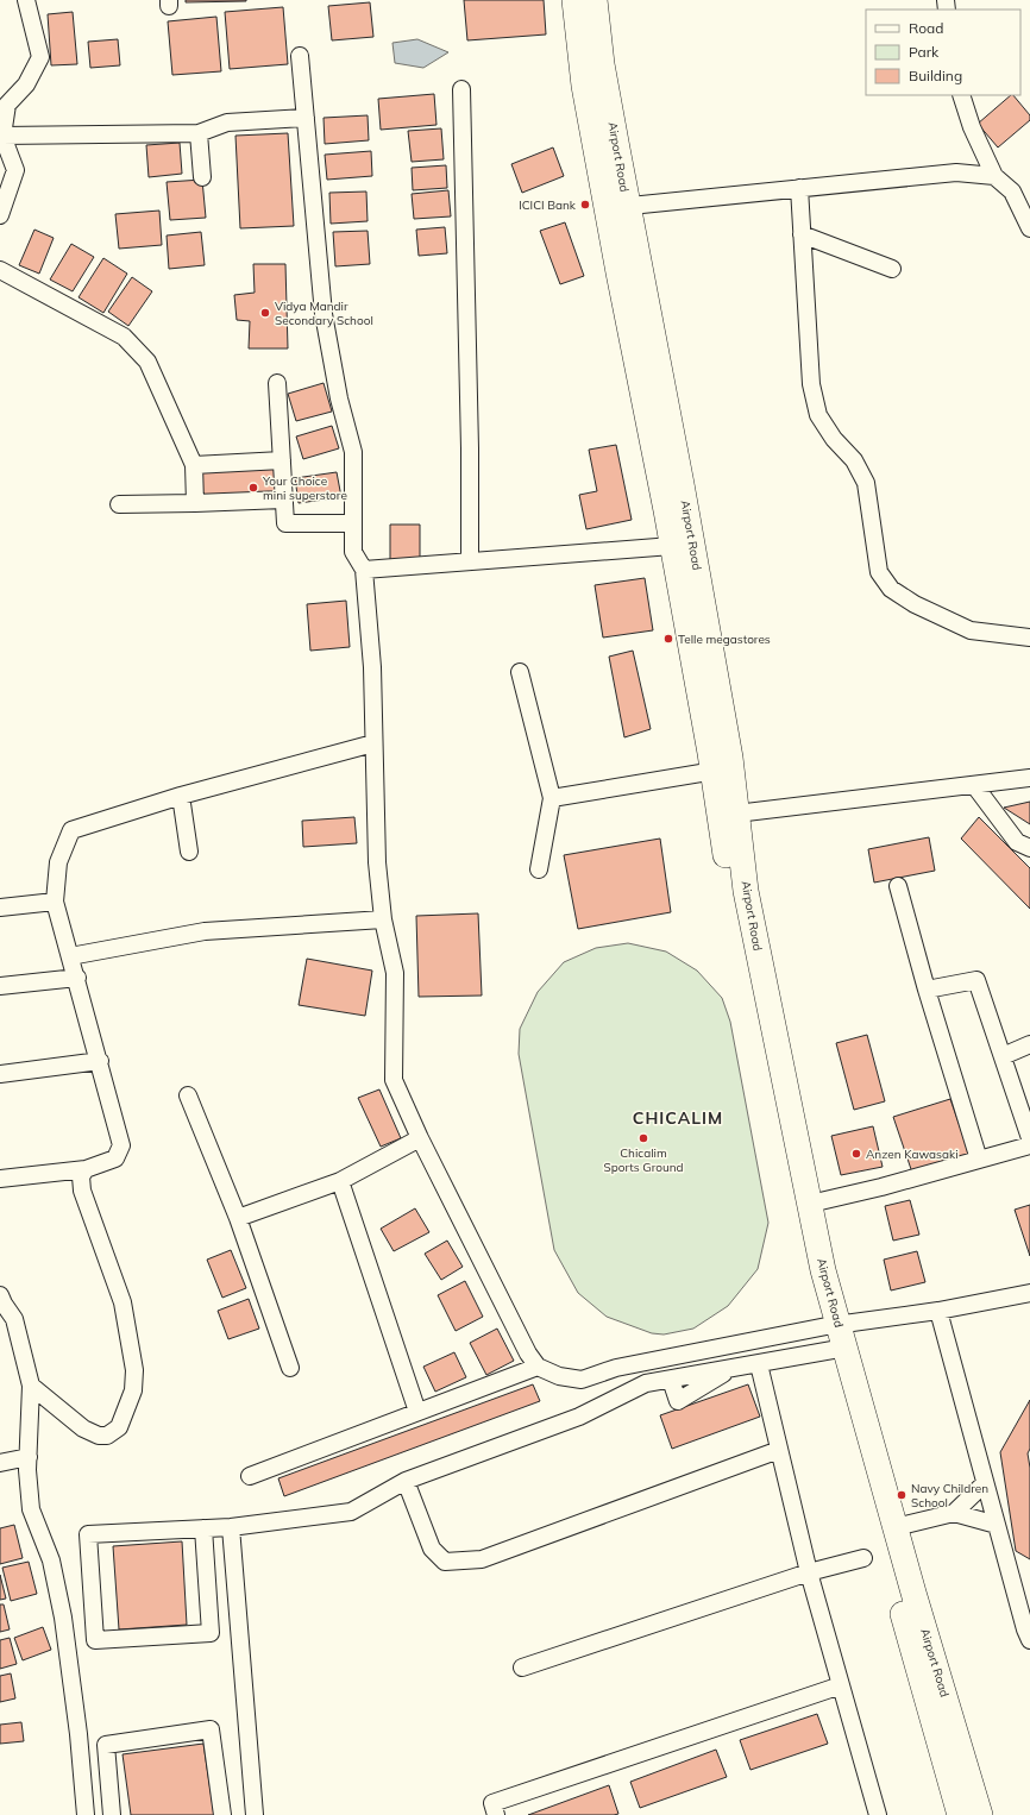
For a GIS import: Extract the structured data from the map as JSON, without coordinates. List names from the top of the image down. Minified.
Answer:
{"streets":{"highway":["Airport Road"]},"districts":["CHICALIM"],"places":["ICICI Bank","Vidya Mandir Secondary School","Your Choice mini superstore","Telle megastores","Chicalim Sports Ground","Anzen Kawasaki","Navy Children School"],"legend":["Road","Park","Building"]}
